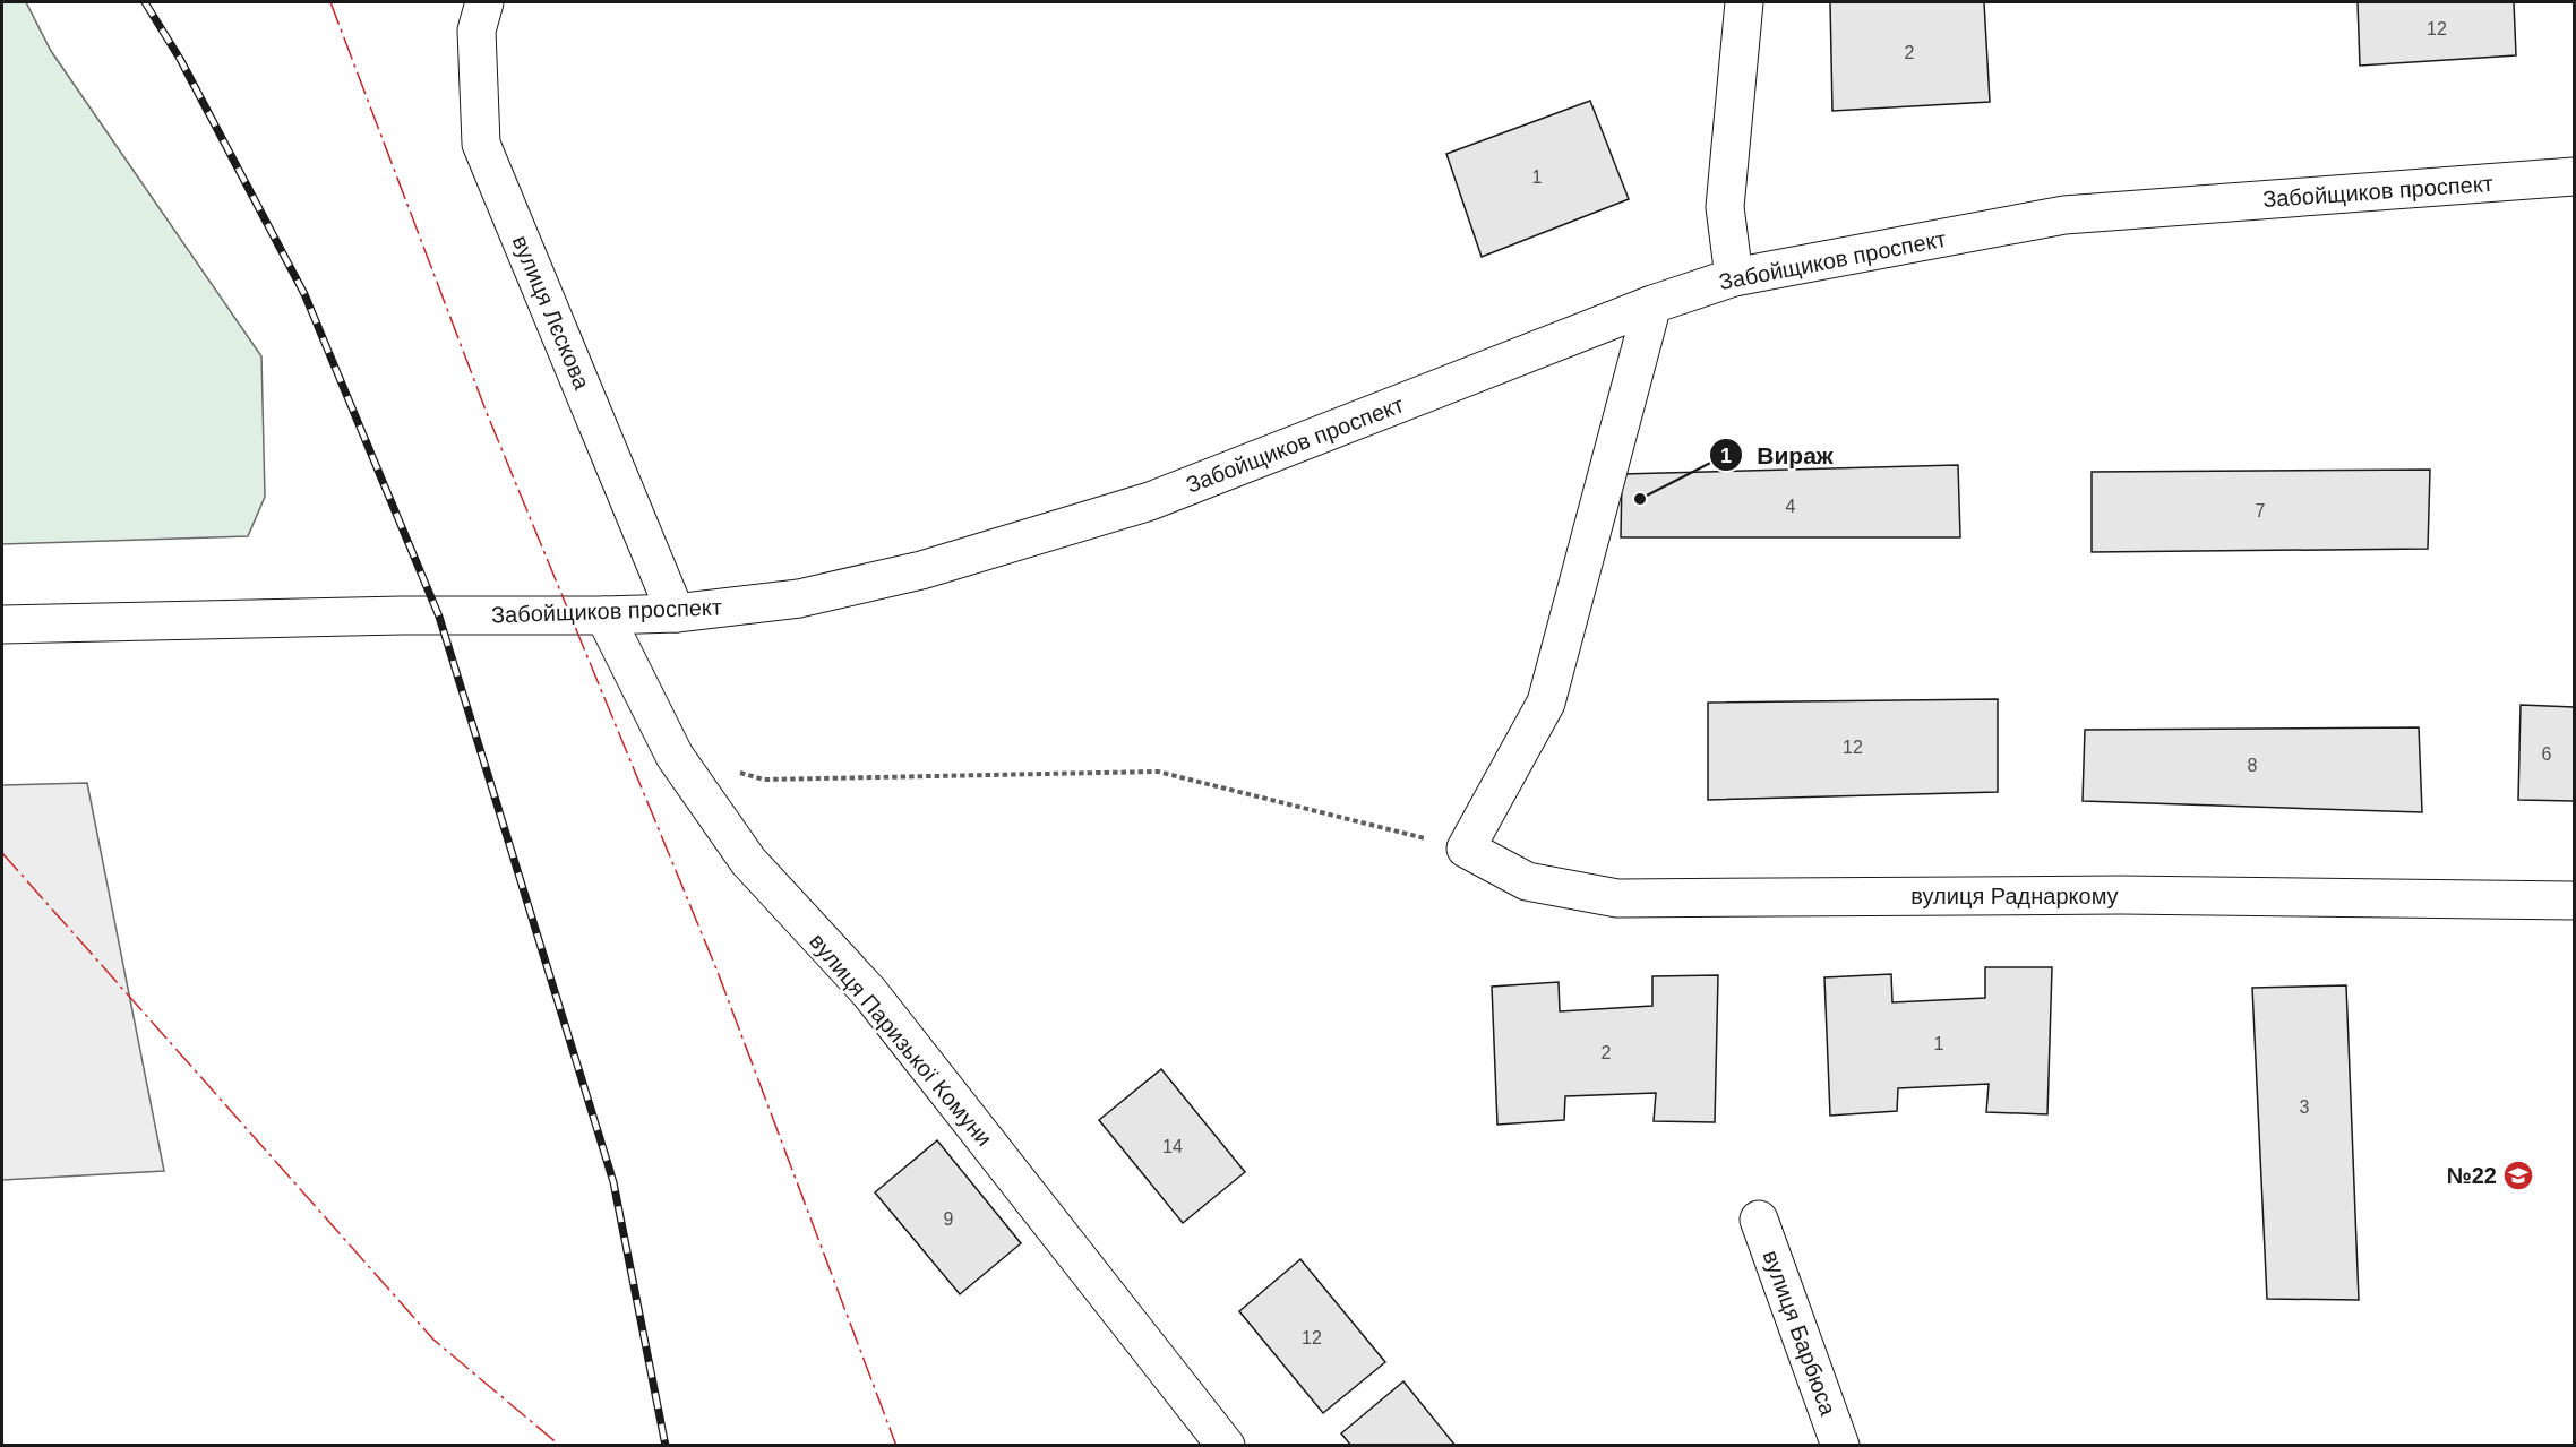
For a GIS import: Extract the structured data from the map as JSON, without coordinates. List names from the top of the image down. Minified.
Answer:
{"streets":{"street":["Забойщиков проспект","вулиця Лєскова","вулиця Раднаркому","вулиця Паризької Комуни","вулиця Барбюса"]},"crossings":[["Забойщиков проспект","вулиця Лєскова"],["Забойщиков проспект","вулиця Паризької Комуни"]],"places":{"other":["Вираж"],"school or university":["№22"]},"house_numbers":["12","2","1","4","7","12","6","8","1","2","3","14","9","12"]}
